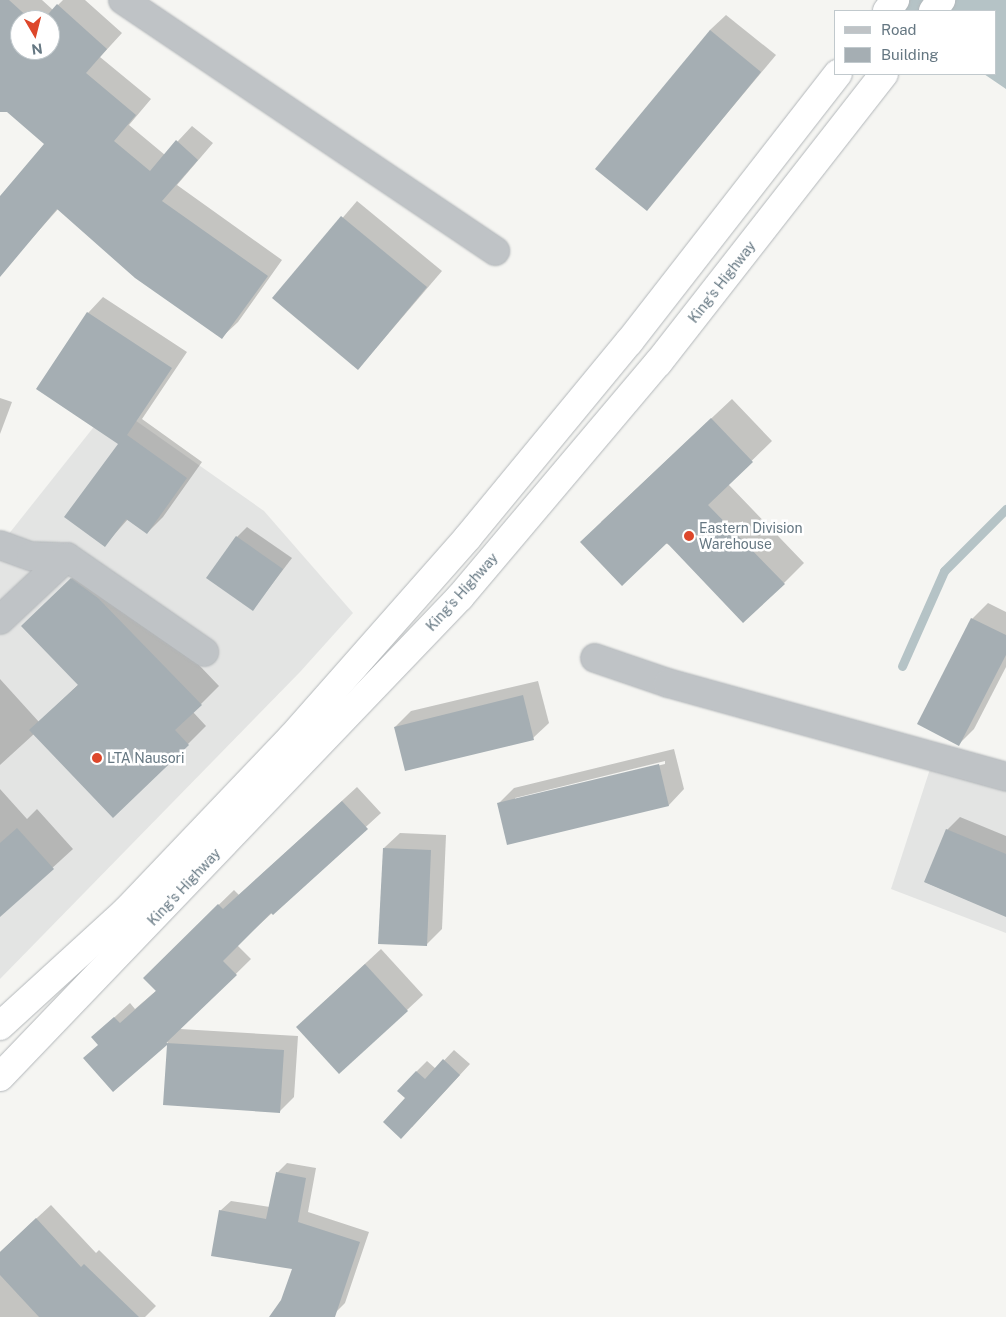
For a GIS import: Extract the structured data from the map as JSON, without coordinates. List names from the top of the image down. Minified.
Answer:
{"streets":{"highway":["King's Highway"]},"places":["Eastern Division Warehouse","LTA Nausori"],"legend":["Road","Building"],"north":"bottom"}
